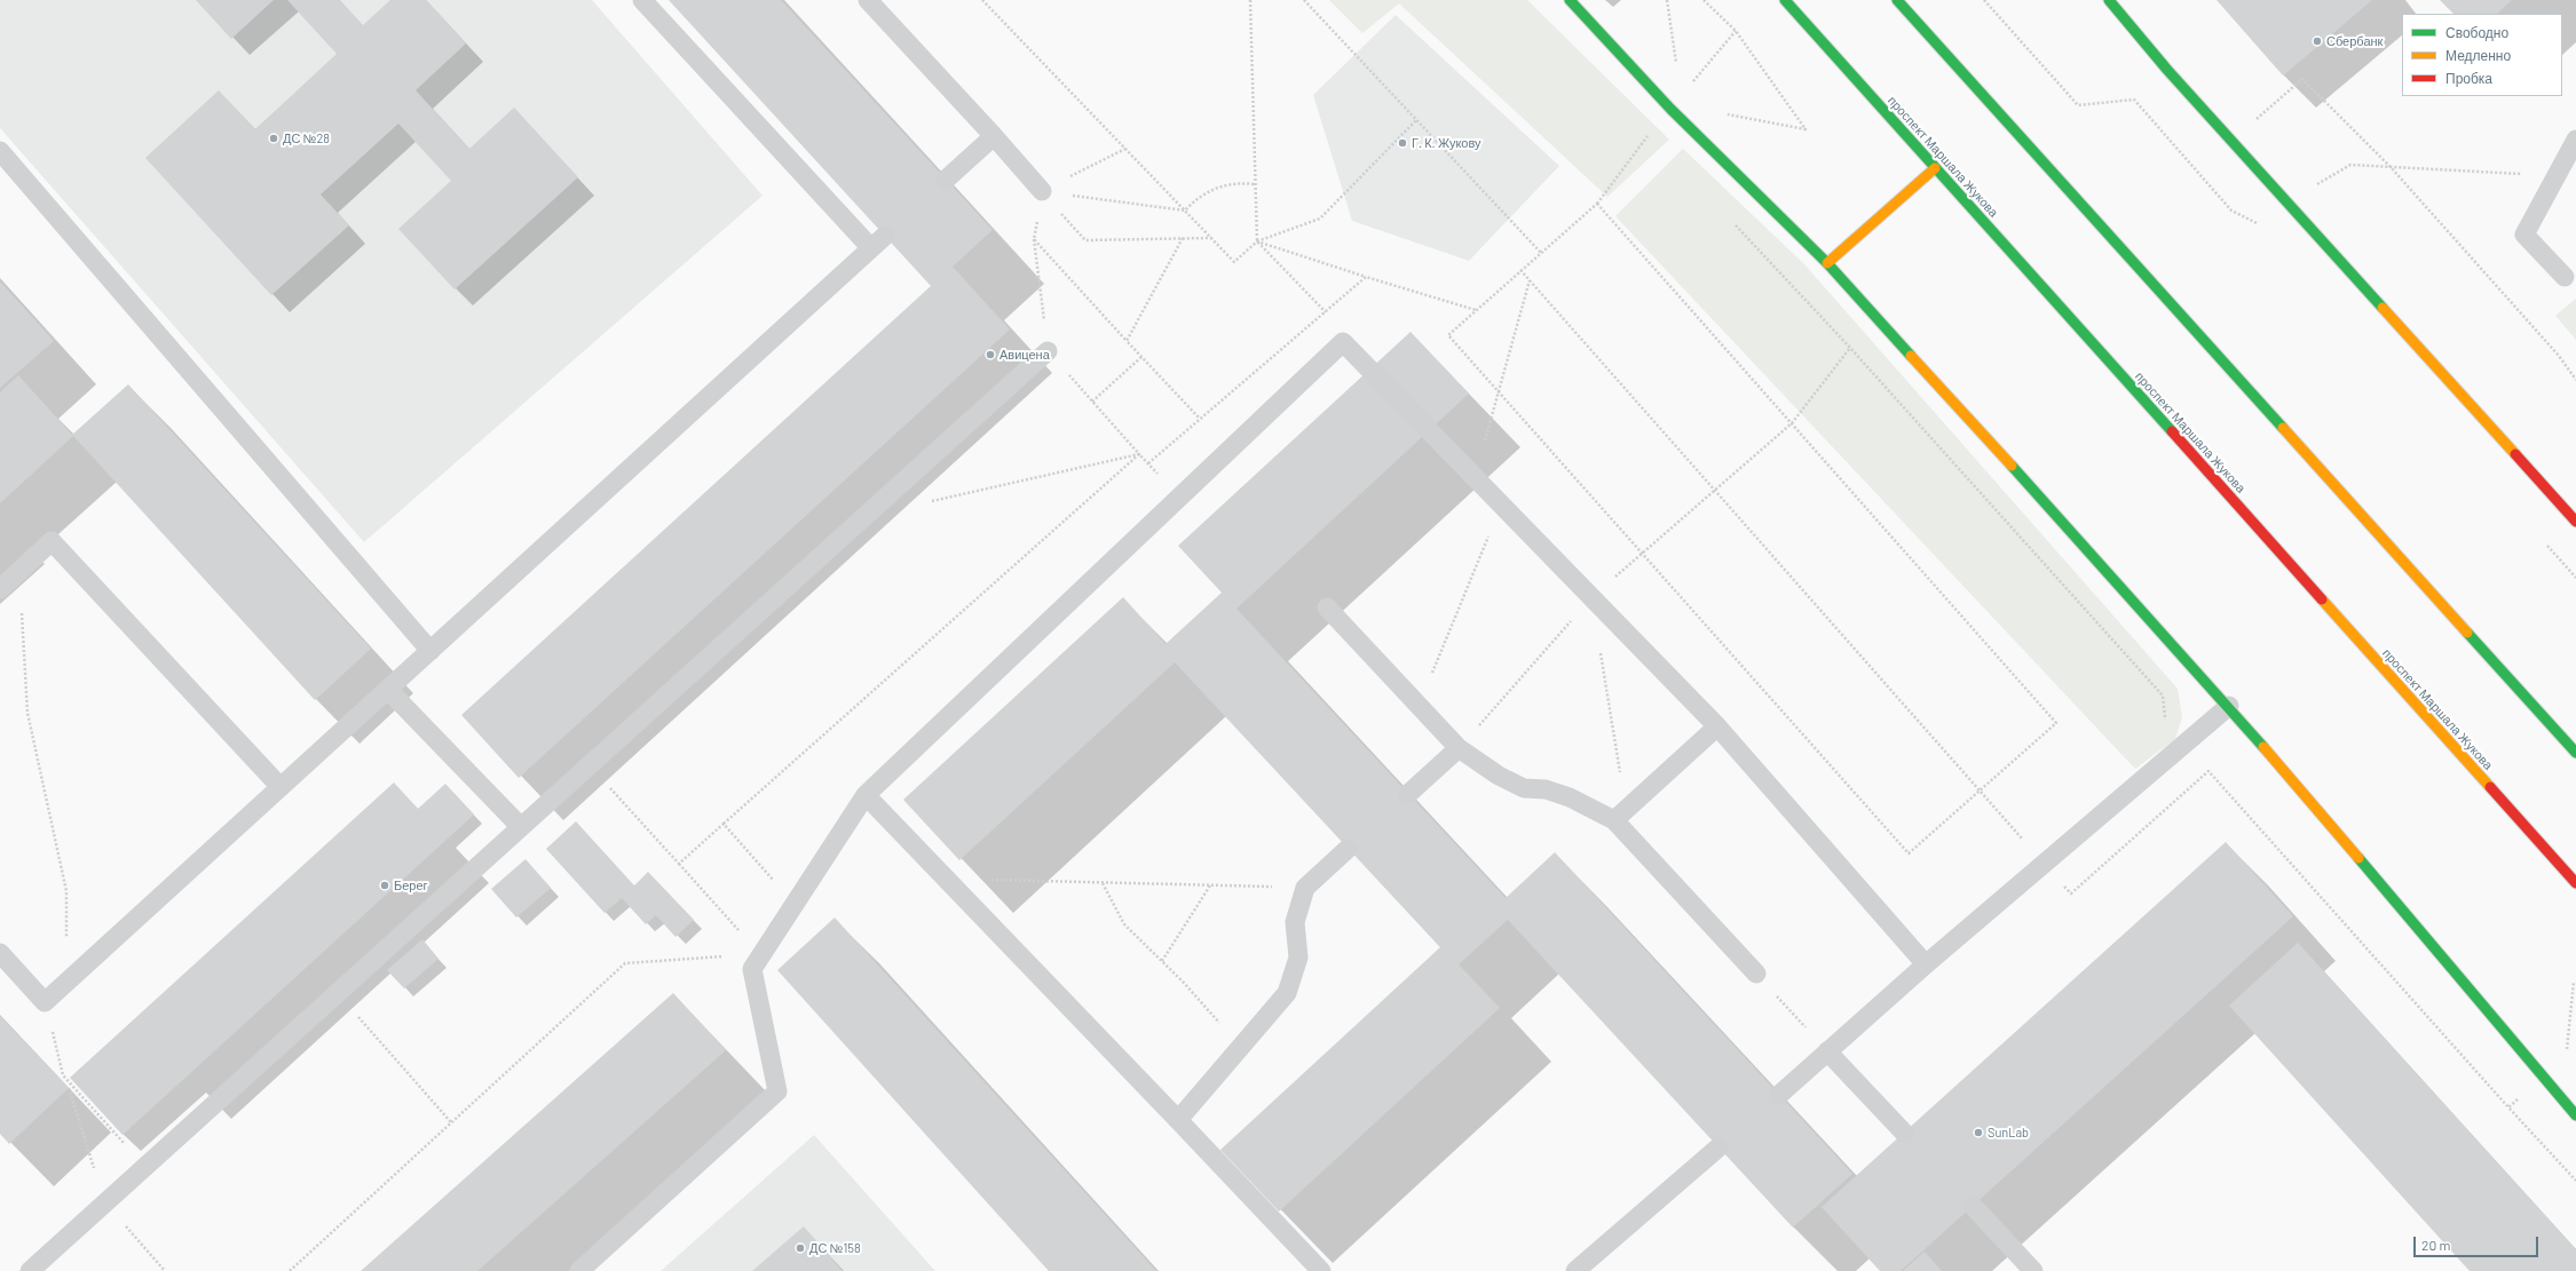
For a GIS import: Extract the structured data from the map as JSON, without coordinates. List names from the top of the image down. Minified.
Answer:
{"streets":{"street":["проспект Маршала Жукова"]},"places":["Сбербанк","ДС №28","Г. К. Жукову","Авицена","Берег","SunLab","ДС №158"],"legend":["Свободно","Медленно","Пробка"],"scale_bar":"20 m"}
